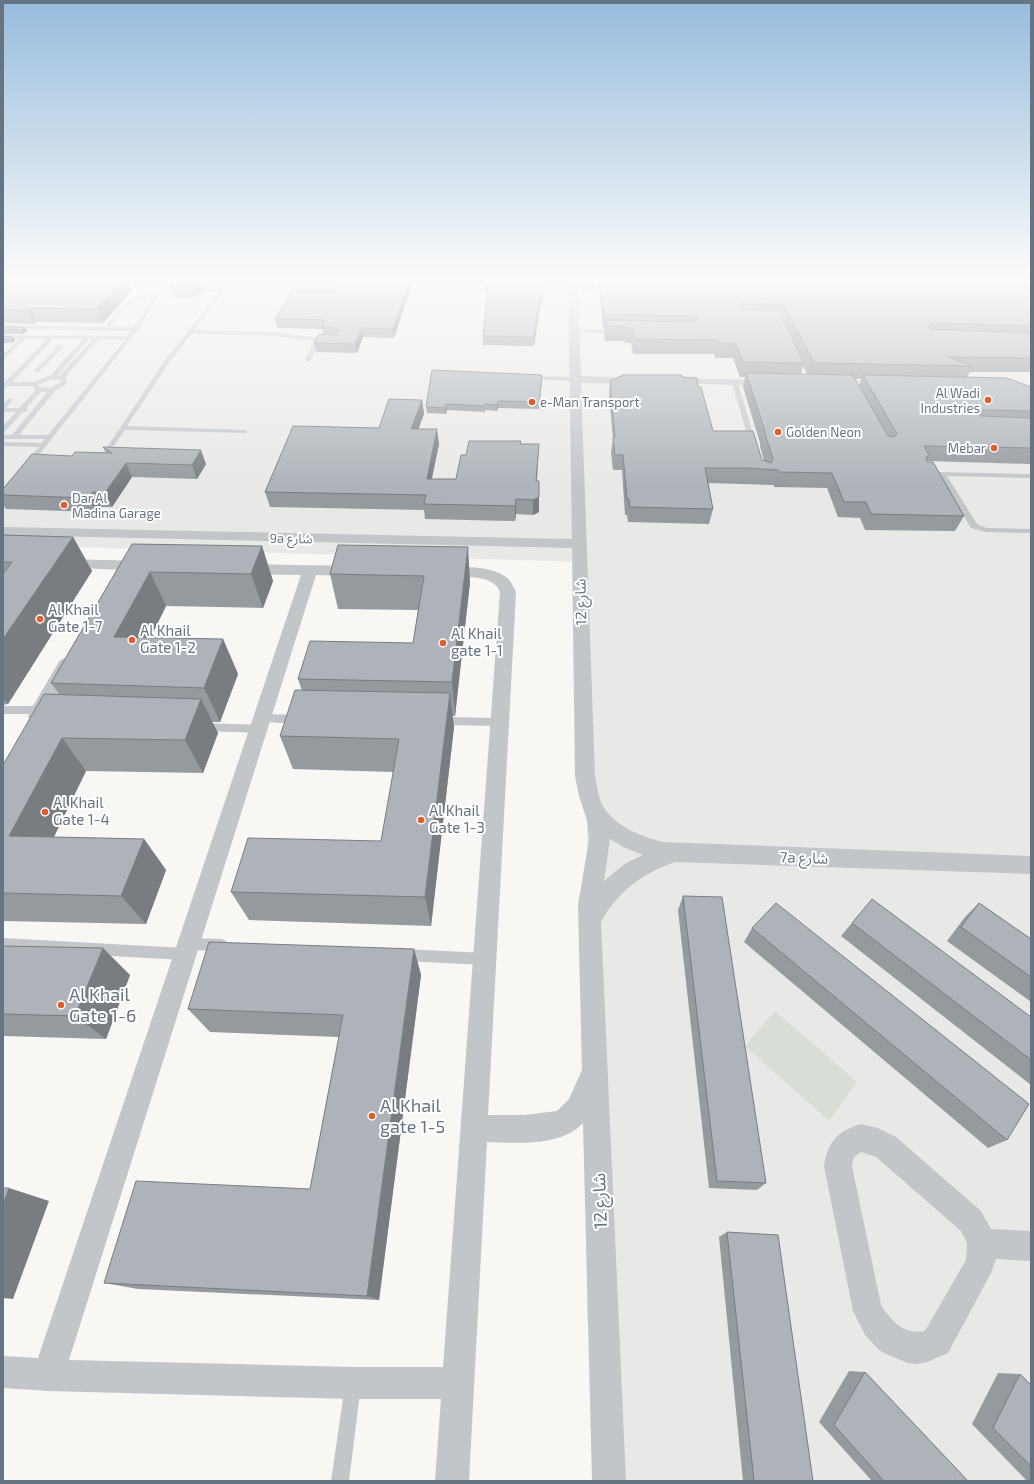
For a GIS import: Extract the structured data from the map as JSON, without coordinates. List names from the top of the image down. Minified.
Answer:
{"streets":{"street":["9a شارع","شارع 12","7a شارع"]},"crossings":[["9a شارع","شارع 12"],["شارع 12","7a شارع"]],"places":["Al Wadi Industries","e-Man Transport","Golden Neon","Mebar","Dar Al Madina Garage","Al Khail Gate 1-7","Al Khail Gate 1-2","Al Khail gate 1-1","Al Khail Gate 1-4","Al Khail Gate 1-3","Al Khail Gate 1-6","Al Khail gate 1-5"]}
